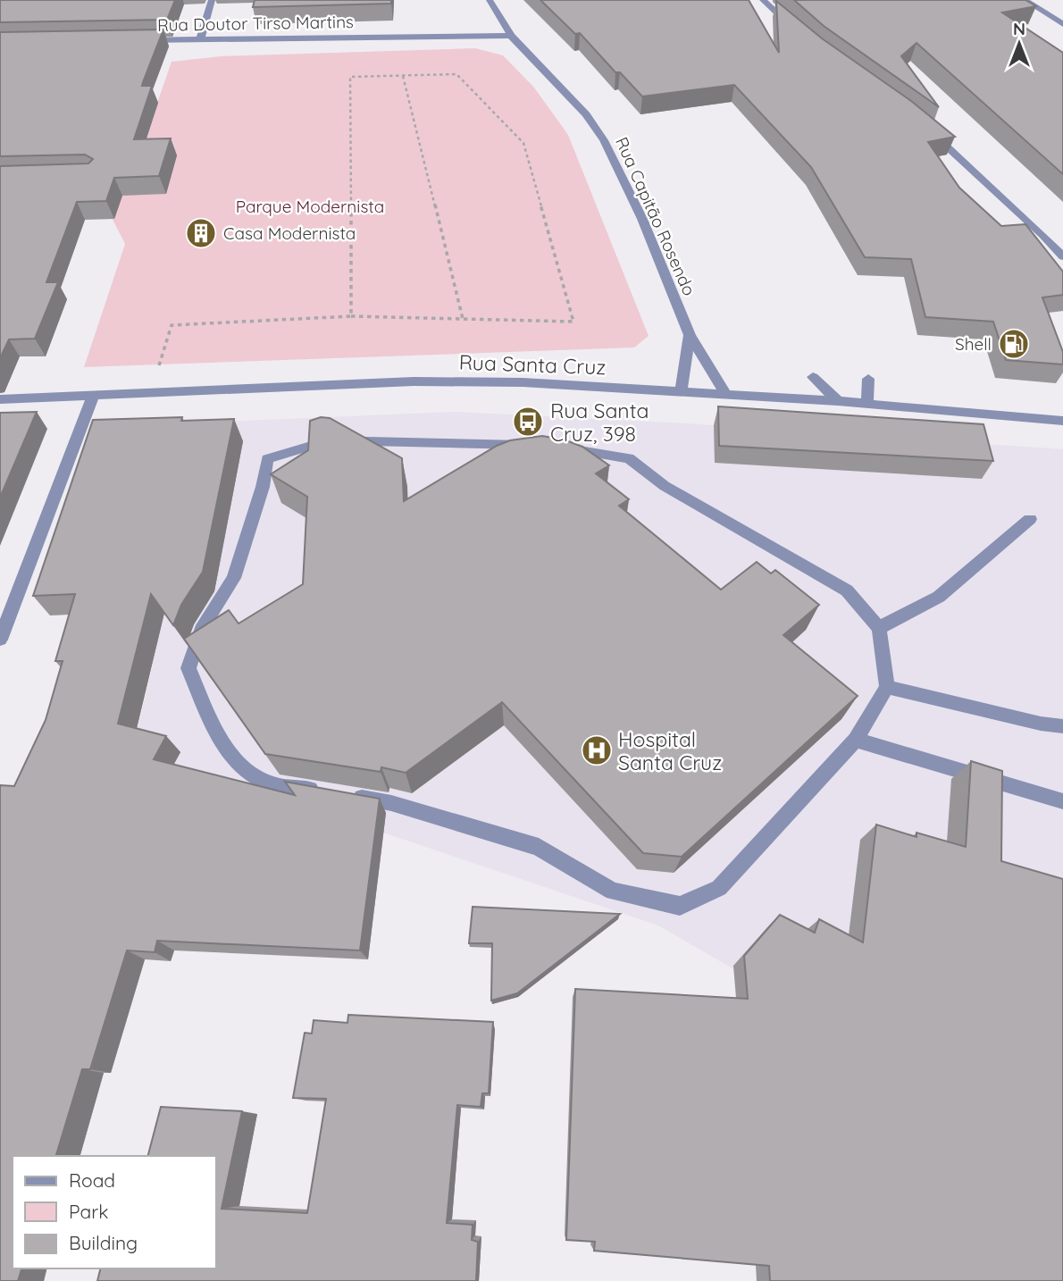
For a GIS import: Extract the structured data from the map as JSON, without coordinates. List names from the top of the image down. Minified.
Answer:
{"streets":{"street":["Rua Doutor Tirso Martins","Rua Capitão Rosendo","Rua Santa Cruz"]},"crossings":[["Rua Doutor Tirso Martins","Rua Capitão Rosendo"],["Rua Capitão Rosendo","Rua Santa Cruz"]],"parks":["Parque Modernista"],"places":{"building":["Casa Modernista"],"fuel station":["Shell"],"bus stop":["Rua Santa Cruz, 398"],"hospital":["Hospital Santa Cruz"]},"legend":["Road","Park","Building"],"north":"top"}
